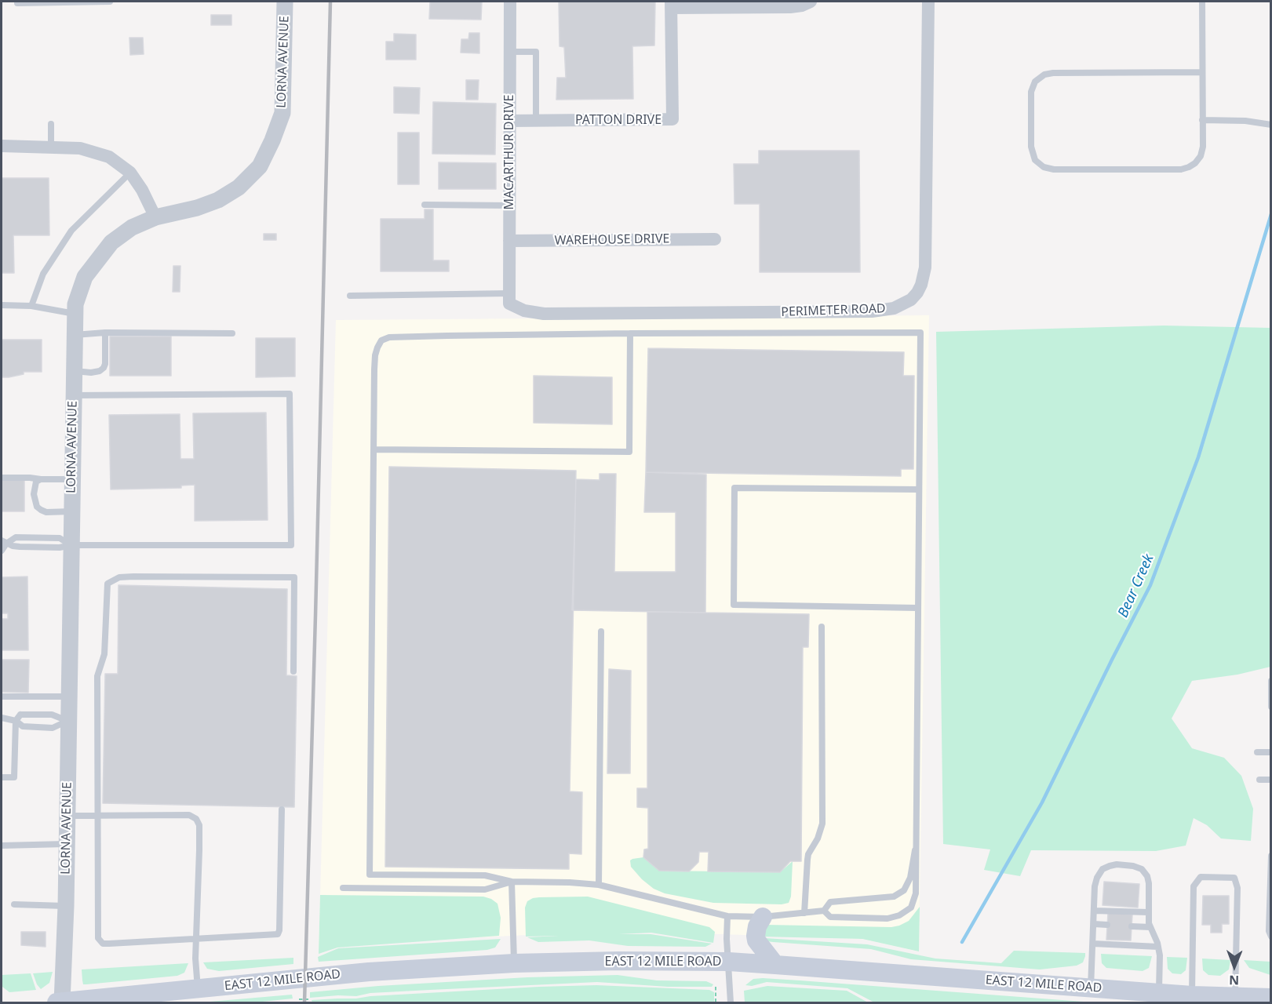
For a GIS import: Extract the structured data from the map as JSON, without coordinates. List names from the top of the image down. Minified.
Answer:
{"streets":{"main road":["EAST 12 MILE ROAD"],"street":["LORNA AVENUE","PATTON DRIVE","MACARTHUR DRIVE","WAREHOUSE DRIVE","PERIMETER ROAD"]},"crossings":[["LORNA AVENUE","EAST 12 MILE ROAD"],["PATTON DRIVE","MACARTHUR DRIVE"],["MACARTHUR DRIVE","WAREHOUSE DRIVE"],["MACARTHUR DRIVE","PERIMETER ROAD"]],"water":["Bear Creek"],"north":"bottom"}
